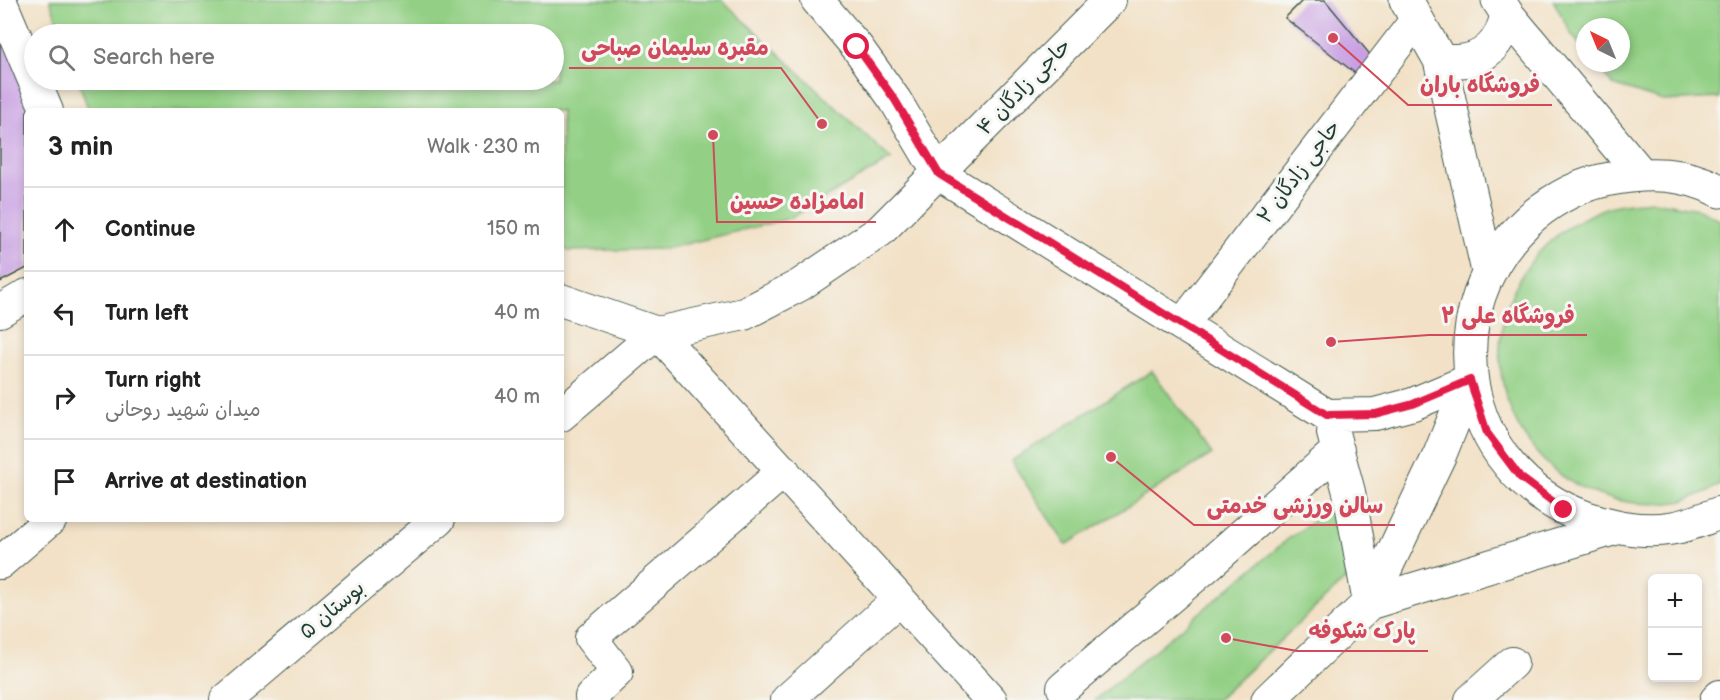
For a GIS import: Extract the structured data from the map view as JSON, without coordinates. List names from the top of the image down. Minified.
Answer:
{"streets":{"street":["حاجی زادگان ۴","حاجی زادگان ۲","بوستان ۵"]},"places":["فروشگاه باران","مقبره سلیمان صباحی","امامزاده حسین","فروشگاه علی ۲","سالن ورزشی خدمتی","پارک شکوفه"],"north":"top left","page":{"search":"Search here","heading":["3 min","Walk · 230 m"],"list":[["Continue","150 m"],["Turn left","40 m"],["Turn right","میدان شهید روحانی","40 m"],"Arrive at destination"],"map_buttons":["+","−"]}}
